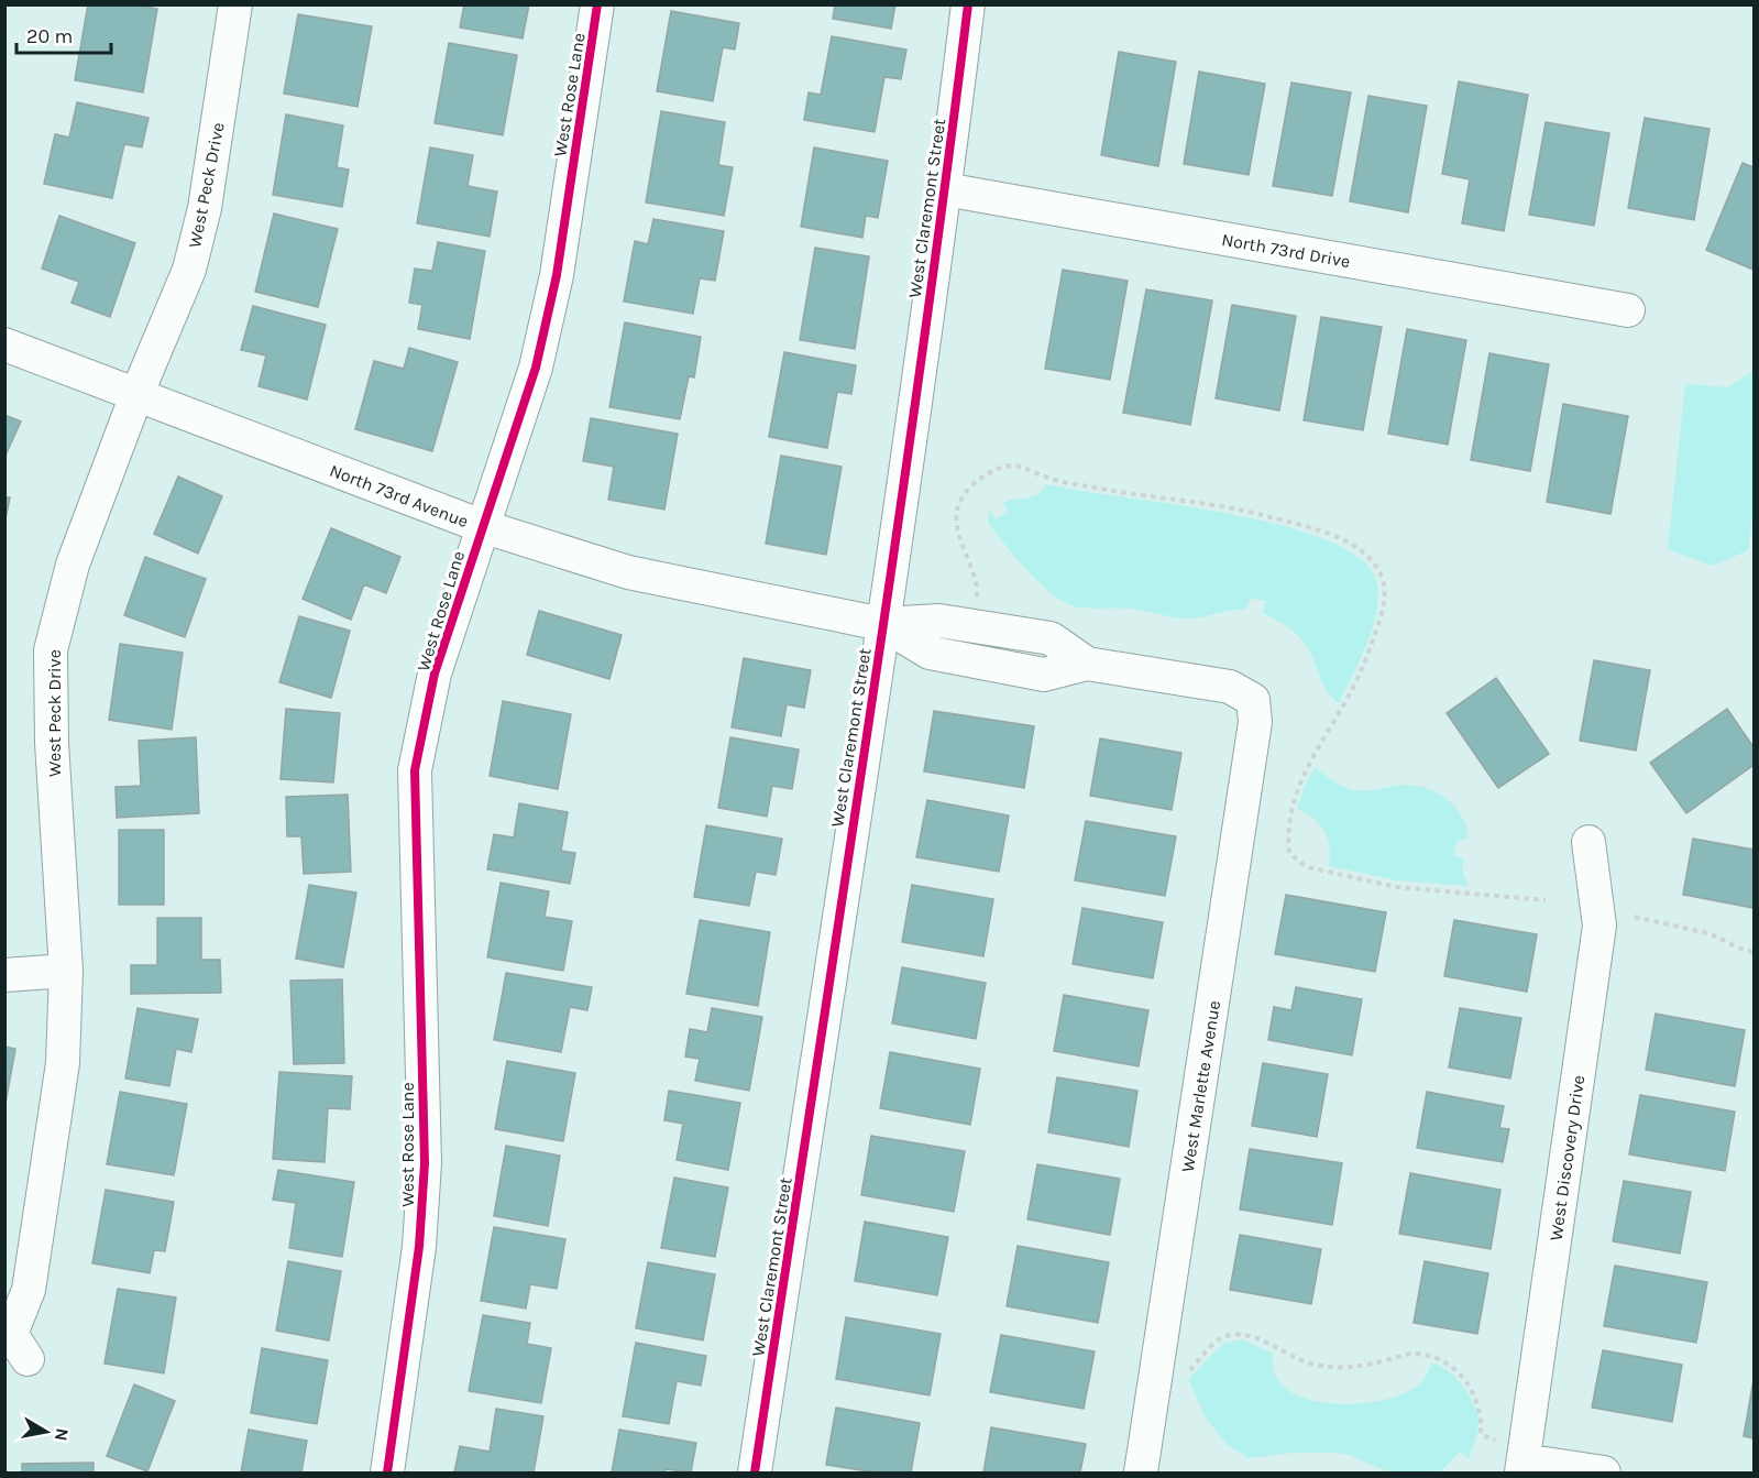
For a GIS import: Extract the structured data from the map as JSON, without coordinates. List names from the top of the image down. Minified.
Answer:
{"streets":{"street":["West Rose Lane","West Peck Drive","West Claremont Street","North 73rd Drive","North 73rd Avenue","West Marlette Avenue","West Discovery Drive"]},"crossings":[["West Rose Lane","North 73rd Avenue"],["West Peck Drive","North 73rd Avenue"],["West Claremont Street","North 73rd Drive"],["West Claremont Street","North 73rd Avenue"],["North 73rd Avenue","West Marlette Avenue"]],"scale_bar":"20 m","north":"right"}
